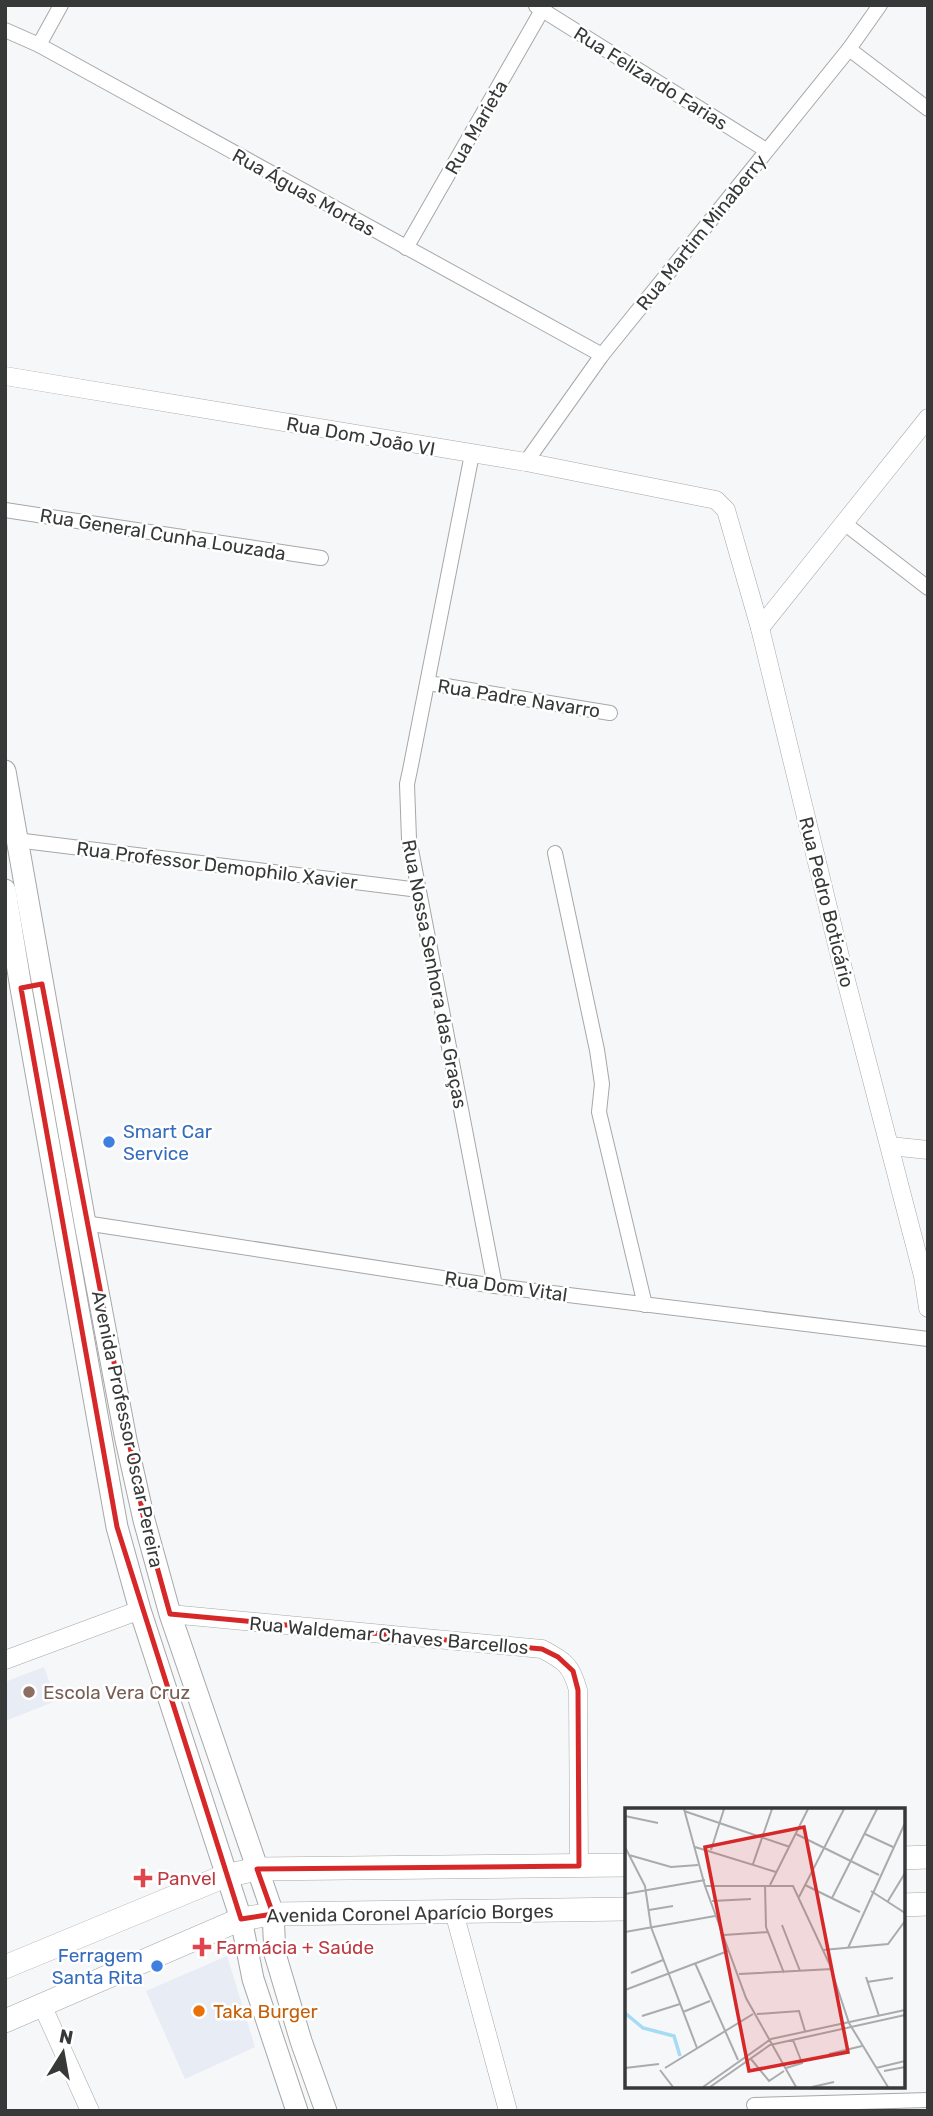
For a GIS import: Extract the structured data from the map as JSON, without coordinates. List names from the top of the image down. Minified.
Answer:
{"streets":{"main road":["Avenida Professor Oscar Pereira","Avenida Coronel Aparício Borges"],"street":["Rua Felizardo Farias","Rua Marieta","Rua Águas Mortas","Rua Martim Minaberry","Rua Dom João VI","Rua General Cunha Louzada","Rua Padre Navarro","Rua Professor Demophilo Xavier","Rua Pedro Boticário","Rua Nossa Senhora das Graças","Rua Dom Vital","Rua Waldemar Chaves Barcellos"]},"crossings":[["Rua Felizardo Farias","Rua Marieta"],["Rua Felizardo Farias","Rua Martim Minaberry"],["Rua Marieta","Rua Águas Mortas"],["Rua Águas Mortas","Rua Martim Minaberry"],["Rua Martim Minaberry","Rua Dom João VI"],["Rua Dom João VI","Rua Pedro Boticário"],["Rua Dom João VI","Rua Nossa Senhora das Graças"],["Rua Padre Navarro","Rua Nossa Senhora das Graças"],["Rua Professor Demophilo Xavier","Rua Nossa Senhora das Graças"],["Rua Professor Demophilo Xavier","Avenida Professor Oscar Pereira"],["Rua Nossa Senhora das Graças","Rua Dom Vital"],["Rua Dom Vital","Avenida Professor Oscar Pereira"],["Avenida Professor Oscar Pereira","Rua Waldemar Chaves Barcellos"],["Avenida Professor Oscar Pereira","Avenida Coronel Aparício Borges"]],"places":{"other":["Smart Car Service","Escola Vera Cruz","Ferragem Santa Rita","Taka Burger"],"health":["Panvel","Farmácia + Saúde"]},"north":"top"}
